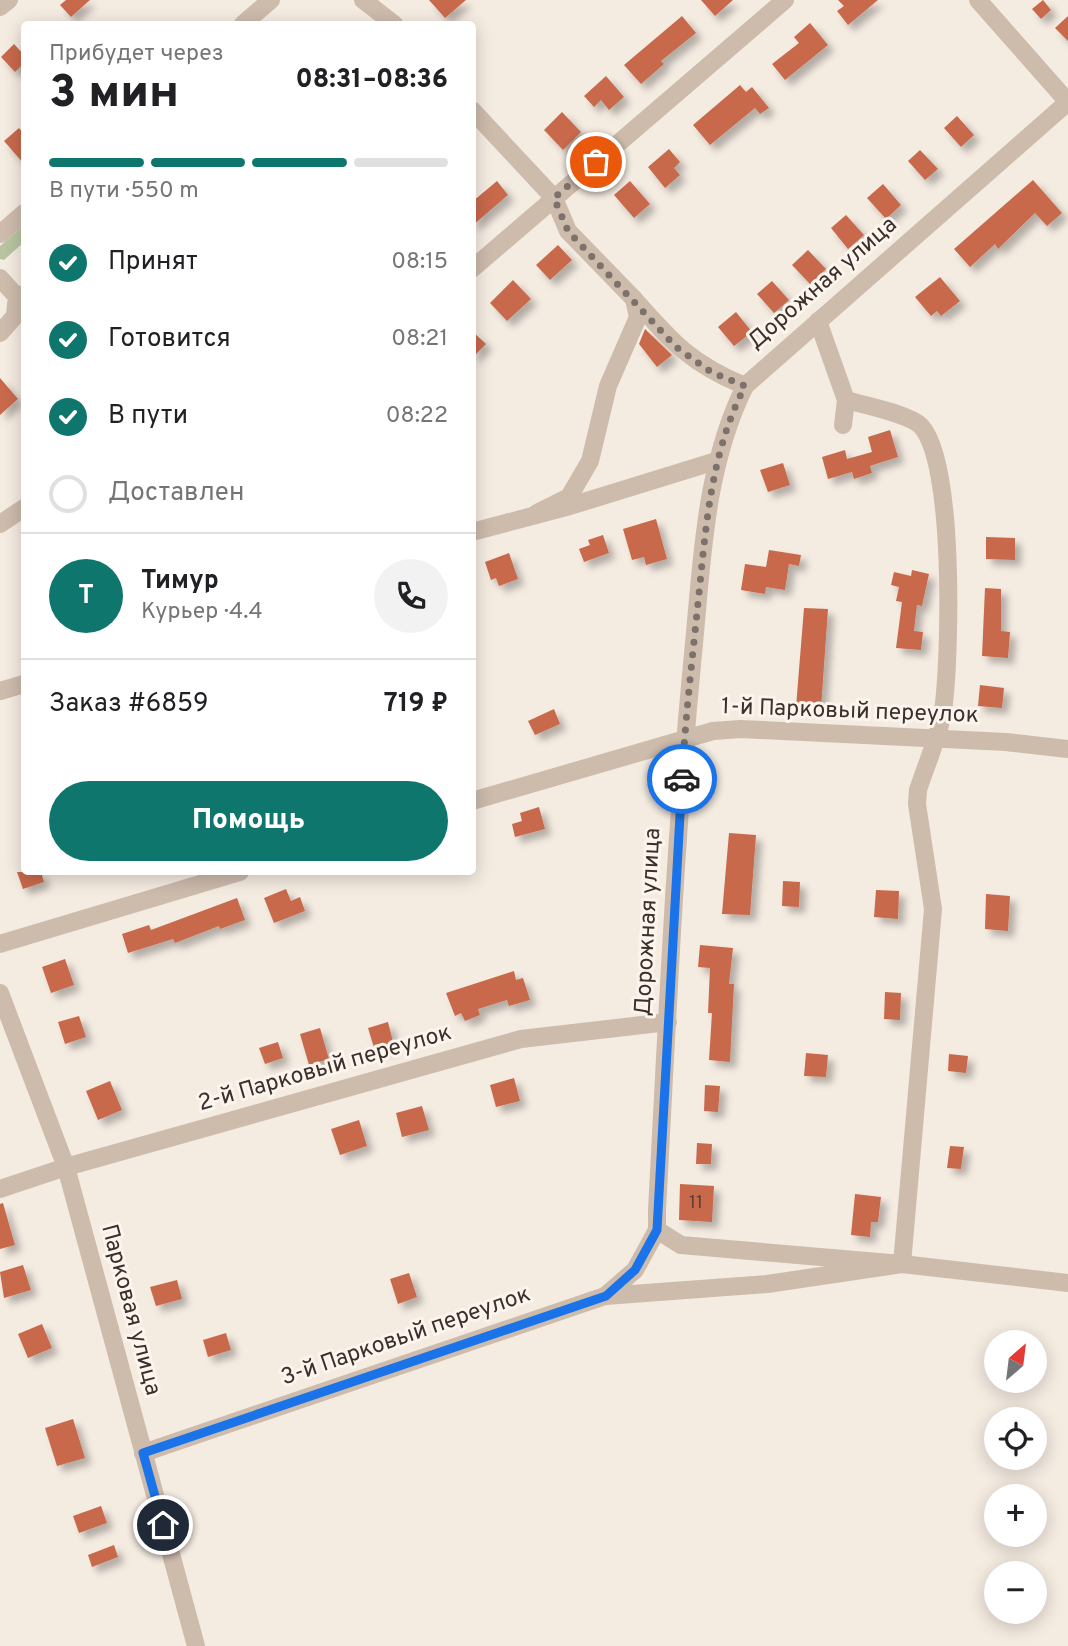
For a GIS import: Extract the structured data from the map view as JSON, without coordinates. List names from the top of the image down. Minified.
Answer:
{"streets":{"street":["Дорожная улица","1-й Парковый переулок","2-й Парковый переулок","Парковая улица","3-й Парковый переулок"]},"crossings":[["Дорожная улица","1-й Парковый переулок"],["Дорожная улица","2-й Парковый переулок"],["Дорожная улица","3-й Парковый переулок"],["2-й Парковый переулок","Парковая улица"],["Парковая улица","3-й Парковый переулок"]],"house_numbers":["11"],"north":"top right","page":{"heading":["3 мин","Прибудет через","08:31–08:36"],"panel":["Тимур","Курьер · 4.4","Заказ #6859","719 ₽"],"bar":"В пути · 550 m","list":[["Принят","08:15"],["Готовится","08:21"],["В пути","08:22"],"Доставлен"],"round":"Т","buttons":"Помощь","map_buttons":["+","−"]}}
